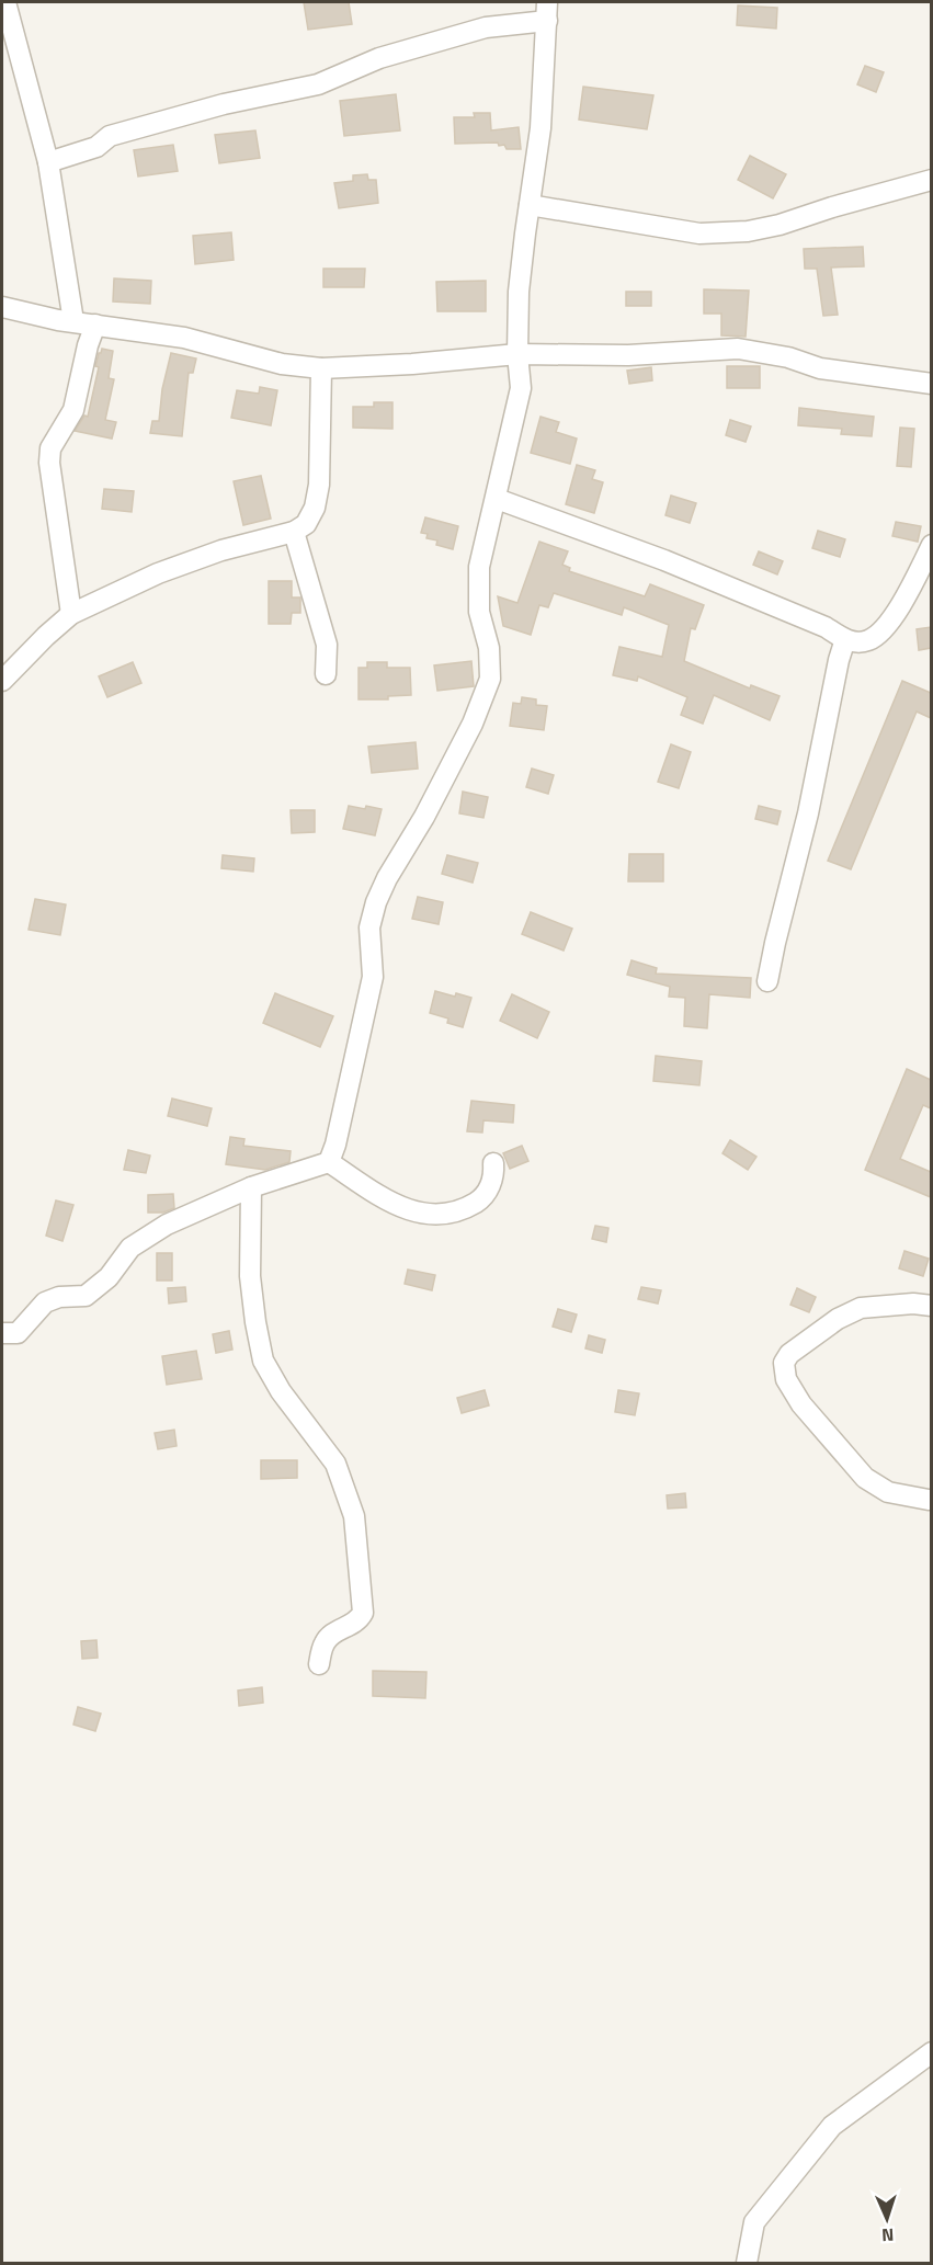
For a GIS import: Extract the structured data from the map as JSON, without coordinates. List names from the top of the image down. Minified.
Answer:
{"north":"bottom"}
